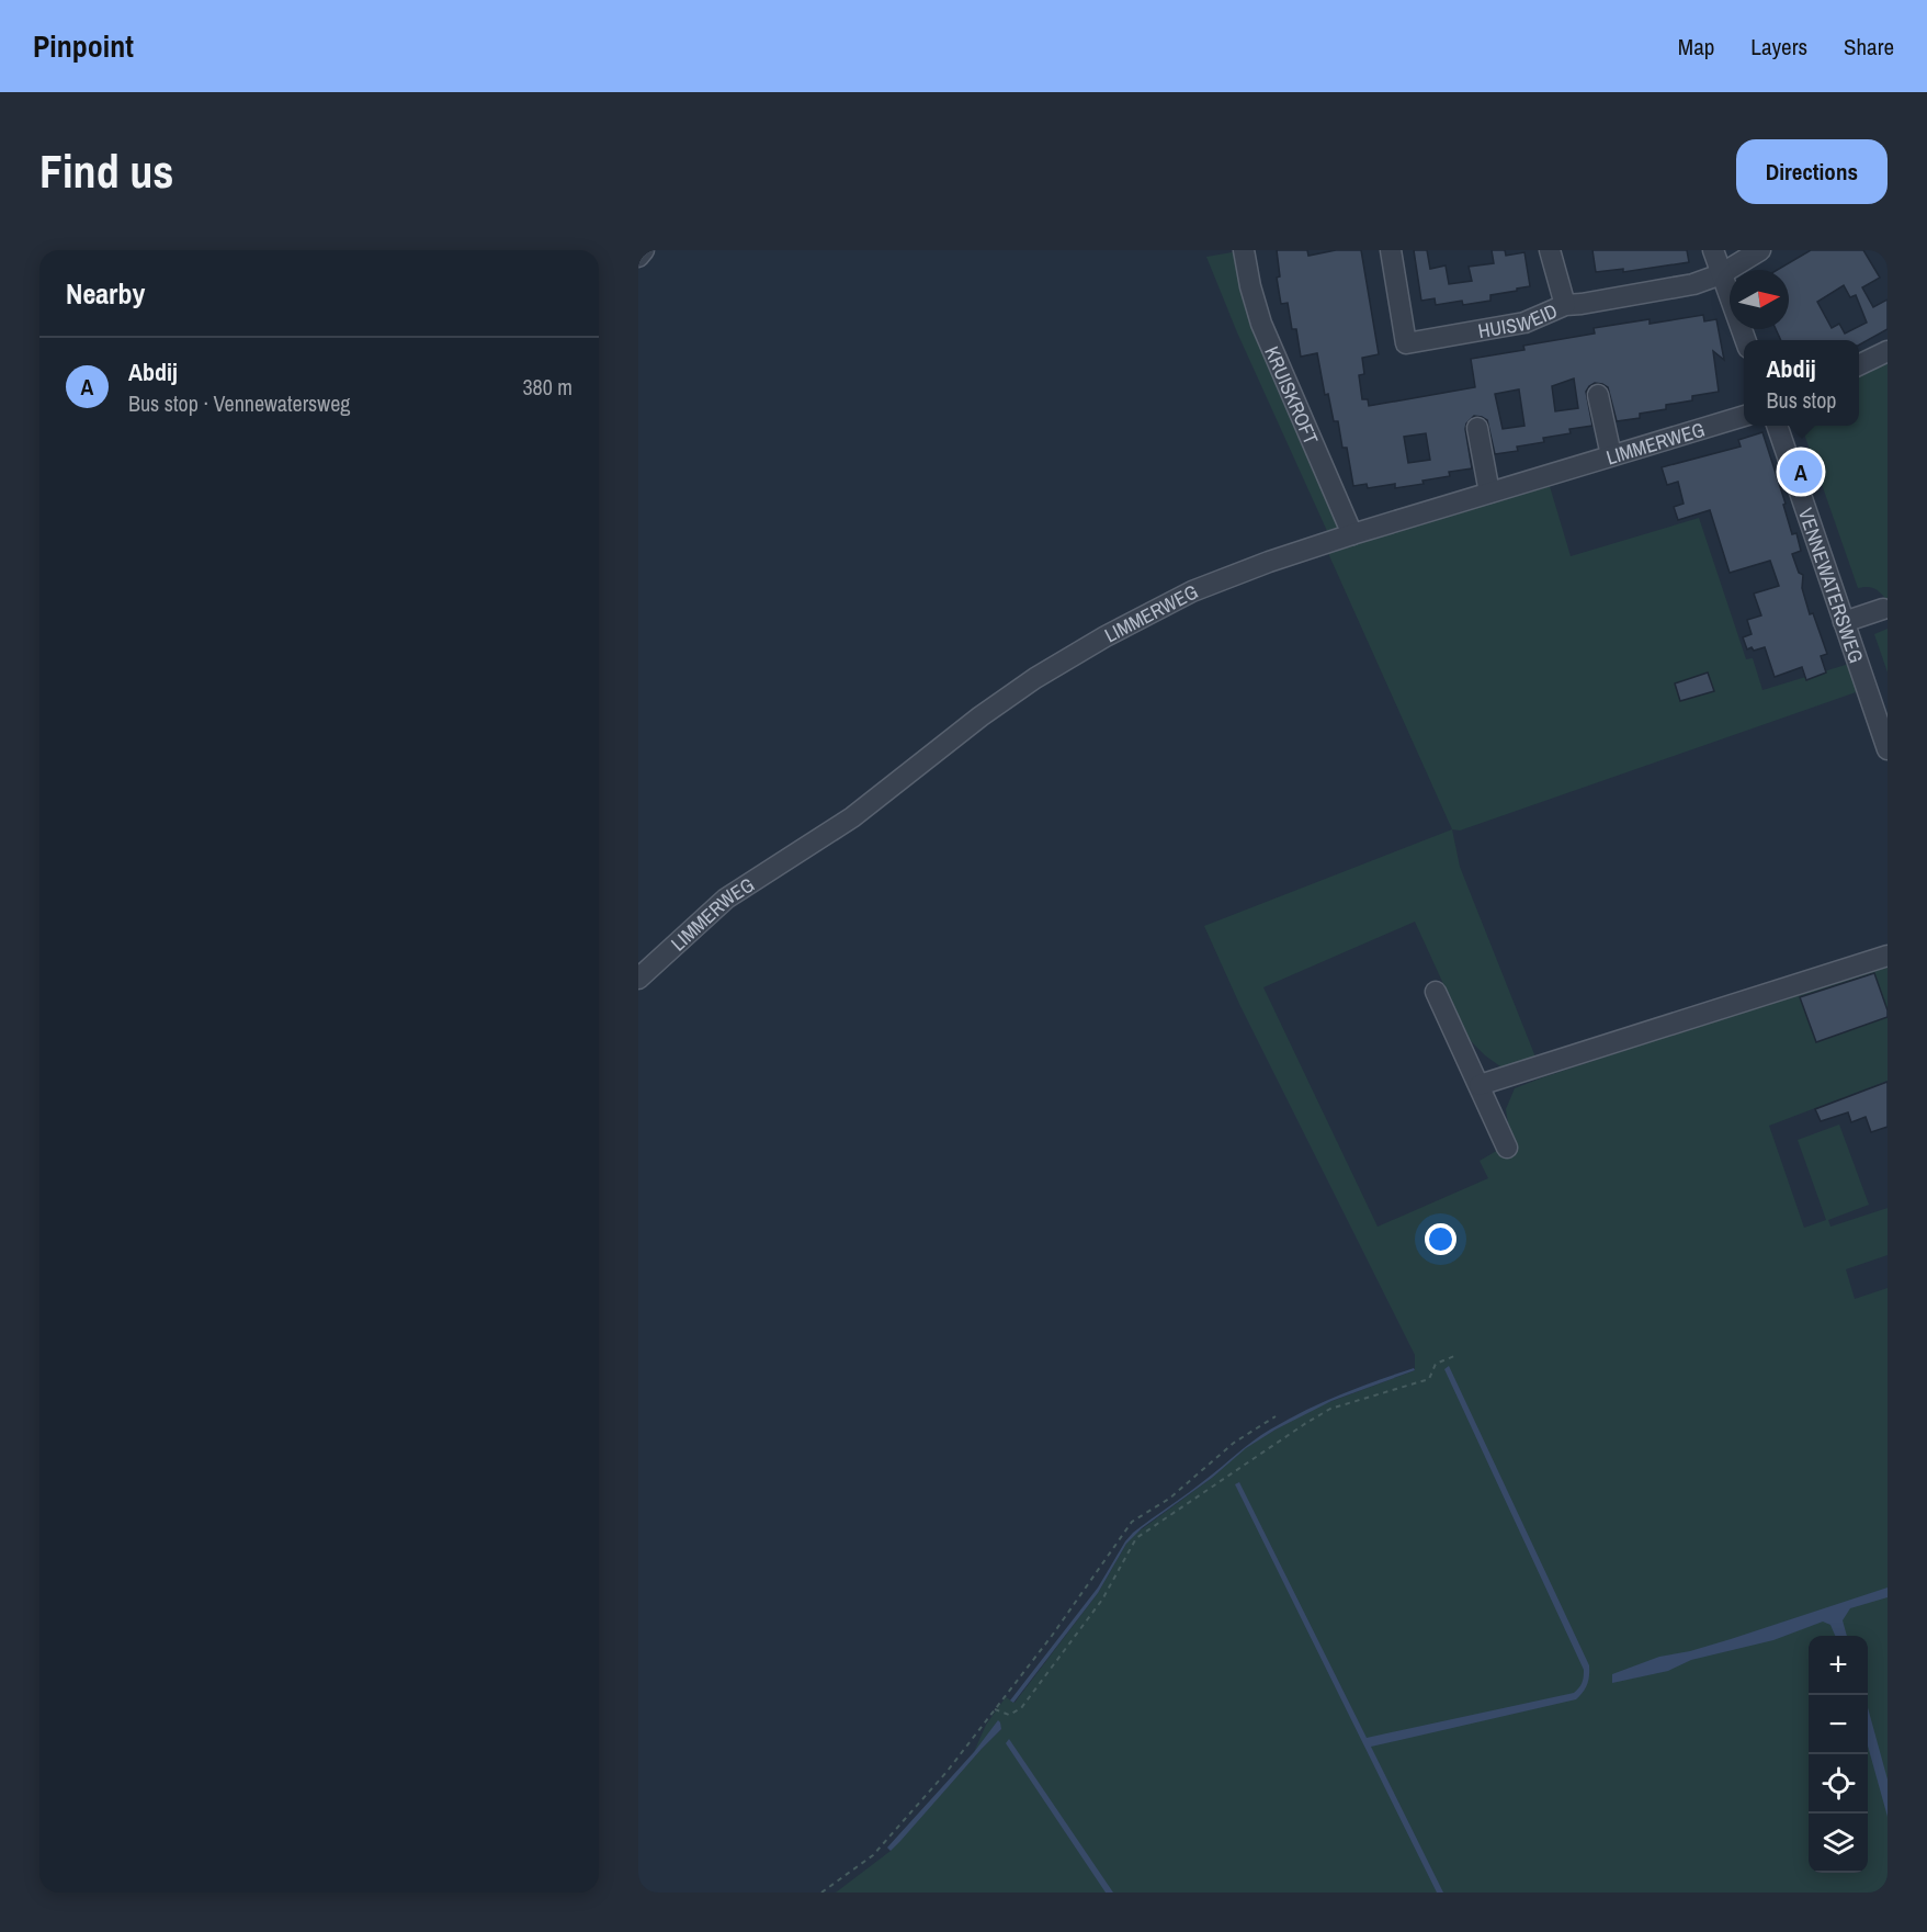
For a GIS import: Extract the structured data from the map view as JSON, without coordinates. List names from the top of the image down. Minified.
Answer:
{"streets":{"street":["HUISWEID","KRUISKROFT","LIMMERWEG","VENNEWATERSWEG"]},"crossings":[["KRUISKROFT","LIMMERWEG"]],"north":"right","page":{"header":"Pinpoint","nav":["Map","Layers","Share"],"buttons":"Directions","title":"Find us","heading":"Nearby","list":[{"mark":"A","name":"Abdij","note":"Bus stop · Vennewatersweg","value":"380 m"}],"popup":["Abdij","Bus stop"],"pins":"A","map_buttons":["+","−"]}}
